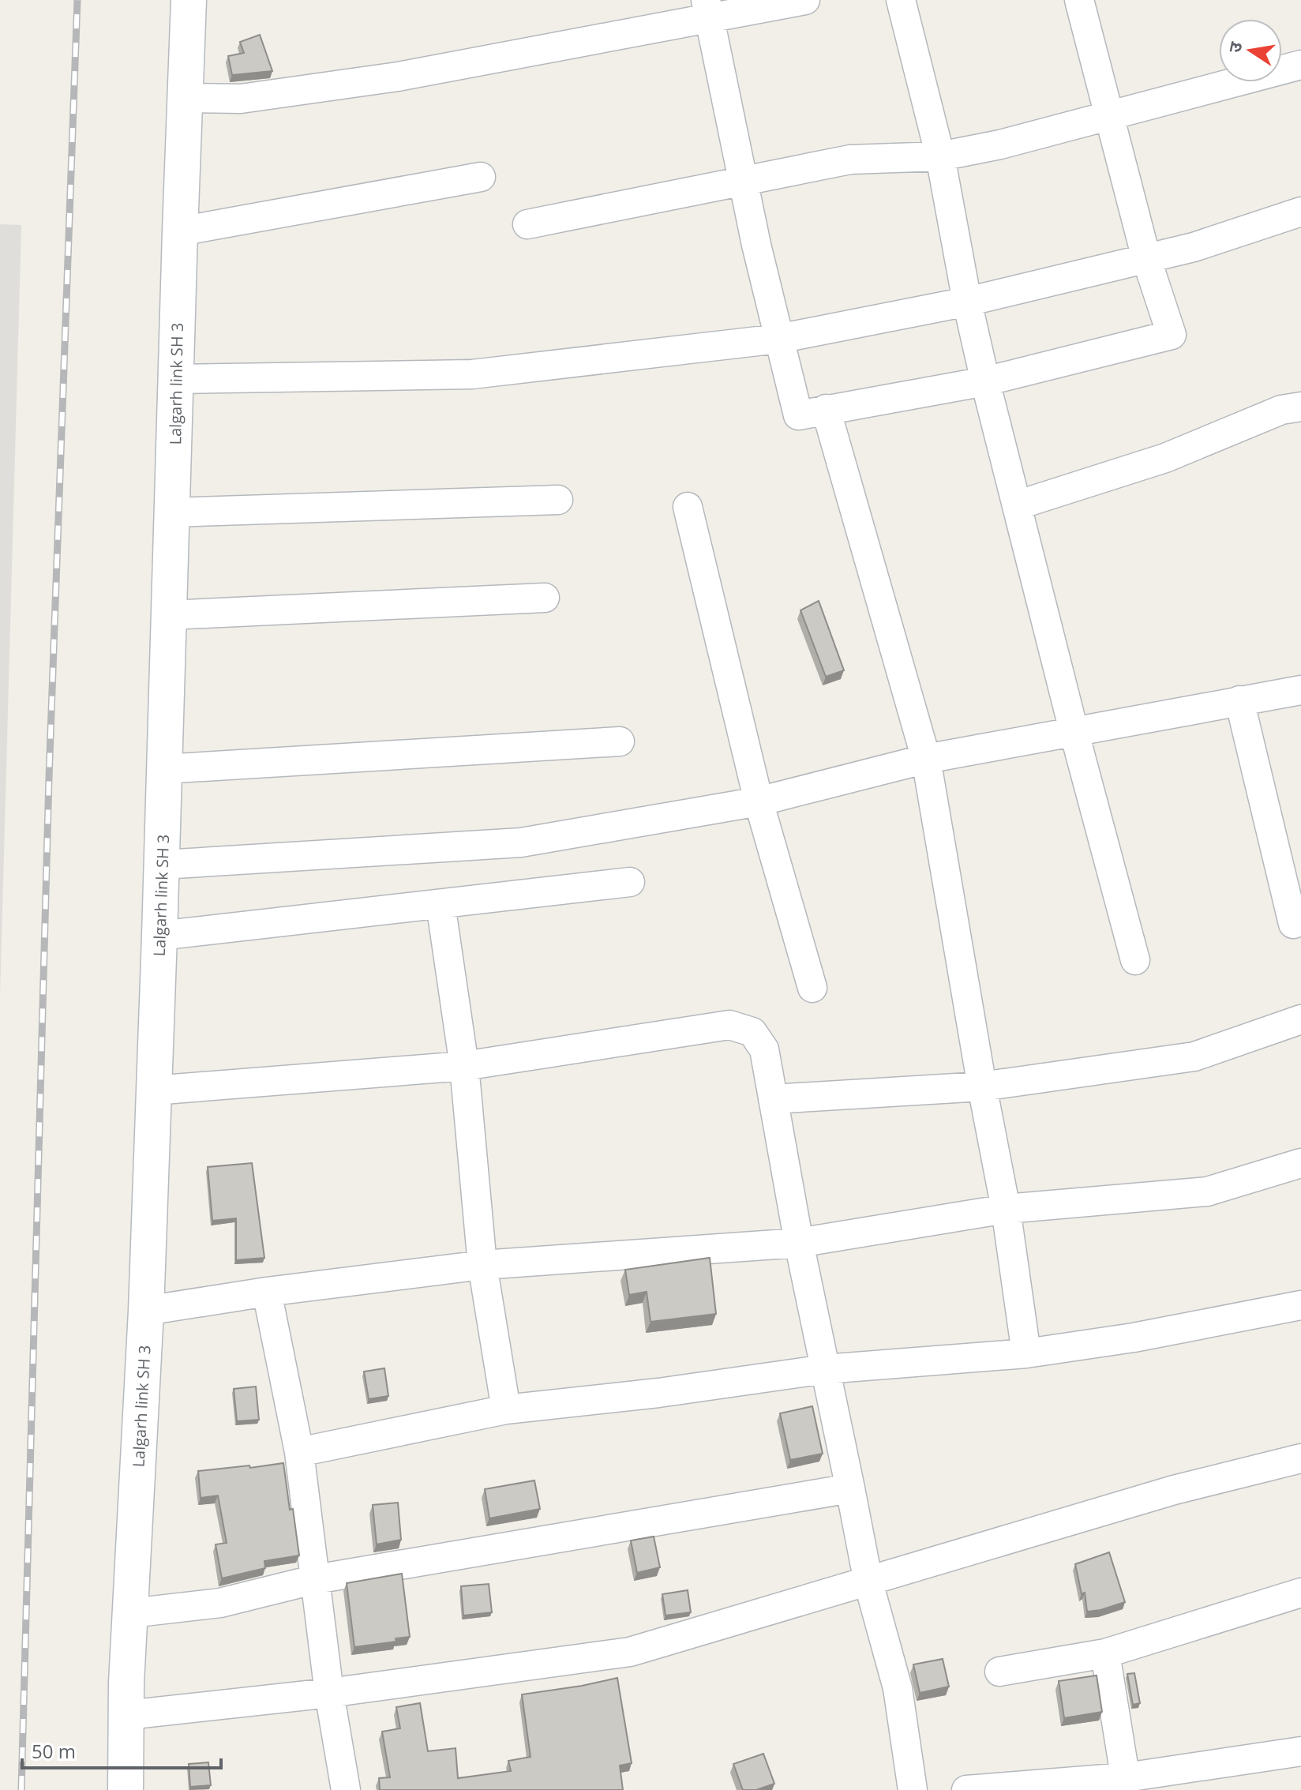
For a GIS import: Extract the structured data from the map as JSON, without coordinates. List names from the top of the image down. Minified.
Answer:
{"streets":{"street":["Lalgarh link SH 3"]},"scale_bar":"50 m","north":"left"}
